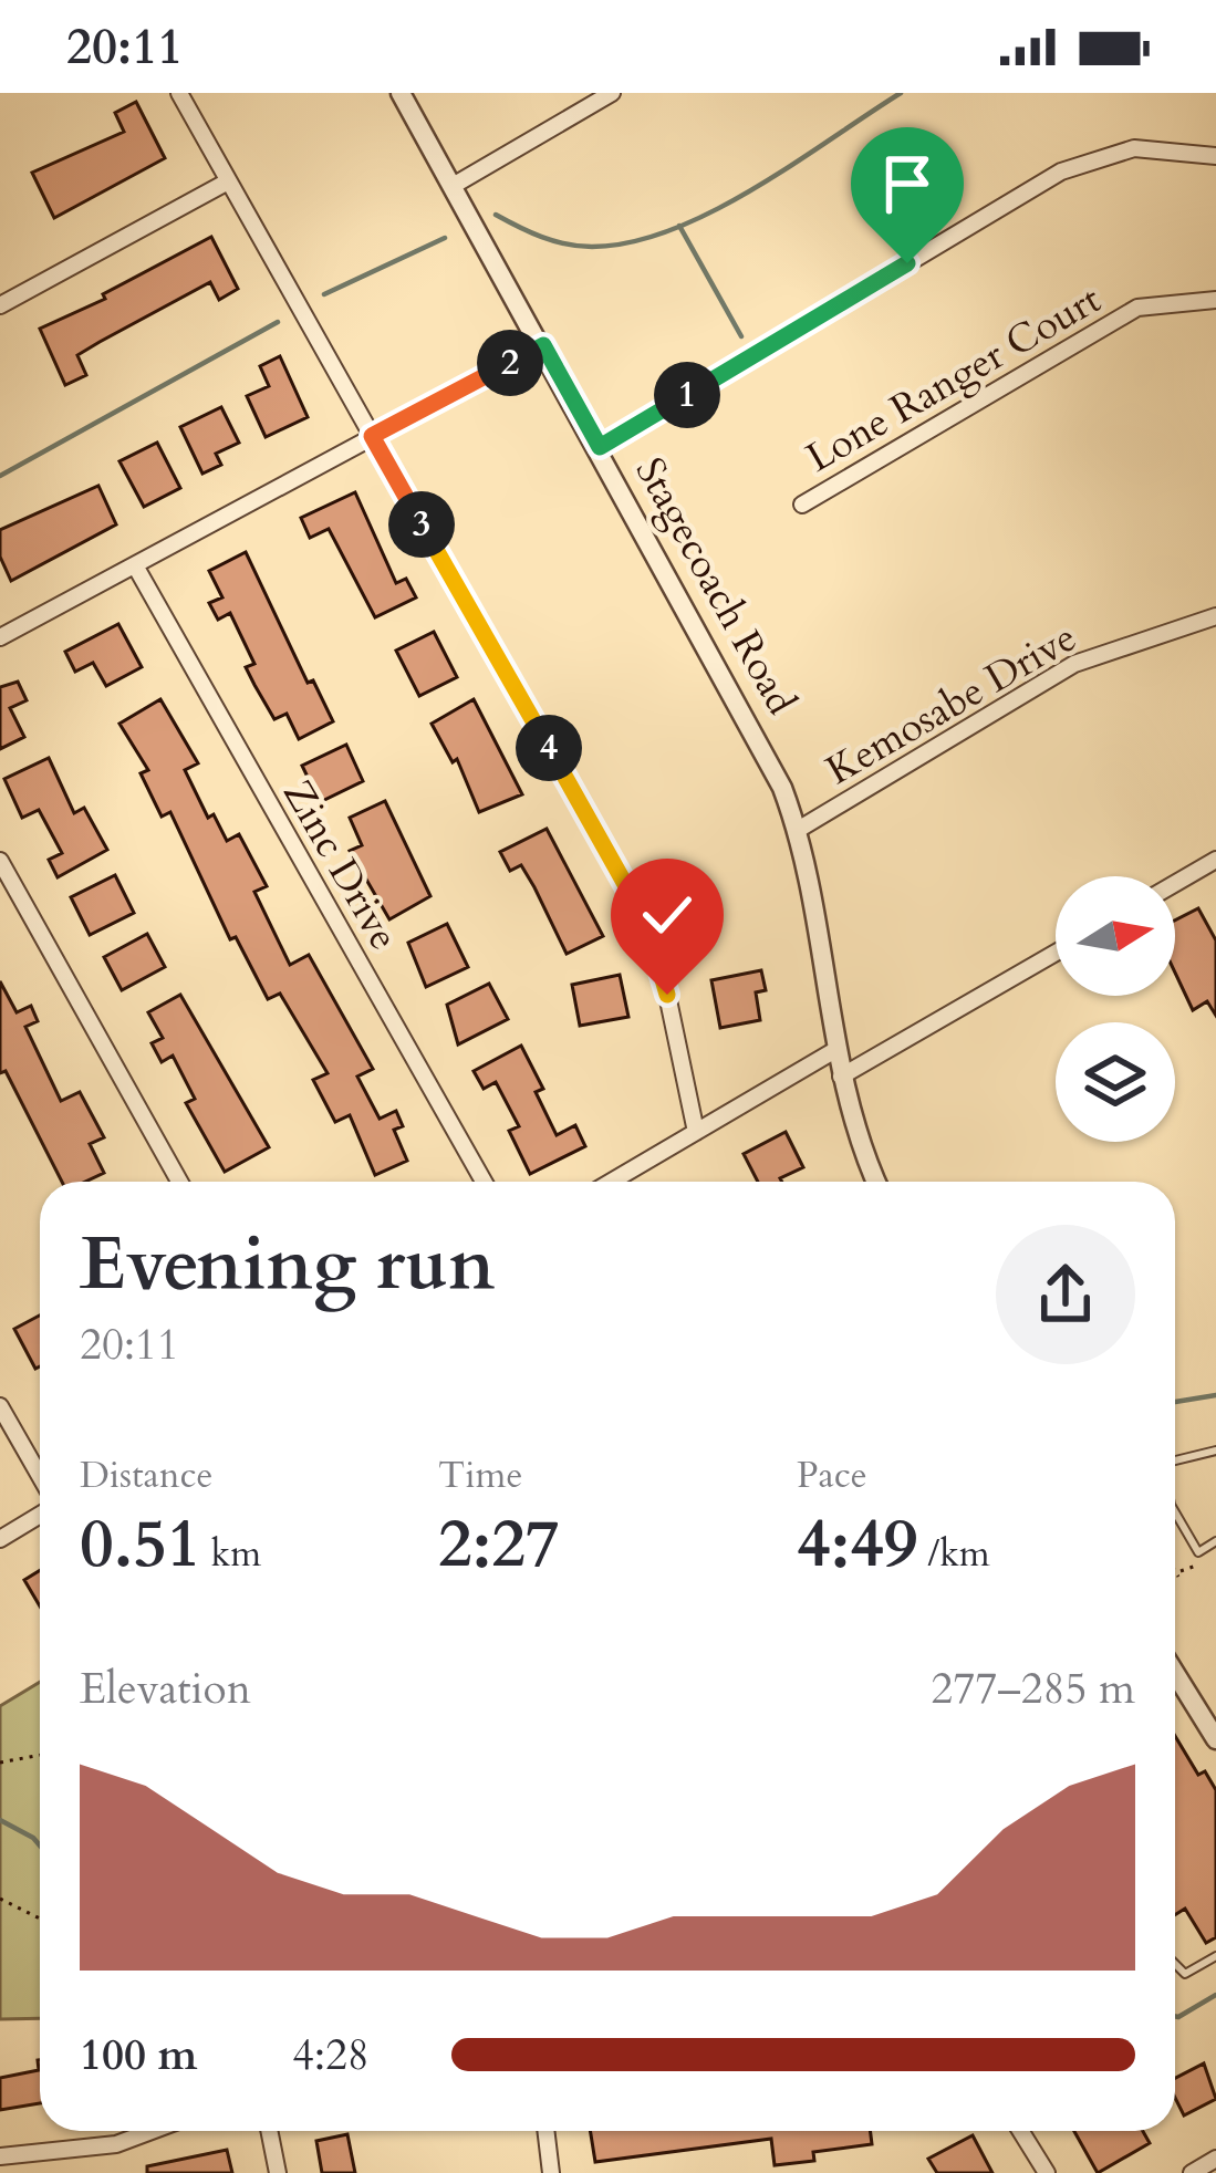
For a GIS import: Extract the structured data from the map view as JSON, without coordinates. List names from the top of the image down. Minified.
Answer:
{"streets":{"street":["Lone Ranger Court","Stagecoach Road","Kemosabe Drive","Zinc Drive"]},"crossings":[["Stagecoach Road","Kemosabe Drive"]],"north":"right","page":{"status":"20:11","pins":["2","1","3","4"],"heading":["Evening run","20:11"],"stats":[["Distance","0.51 km"],["Time","2:27"],["Pace","4:49 /km"]],"chart":["Elevation","277–285 m"],"list":[{"name":"100 m","note":"4:28"}]}}
